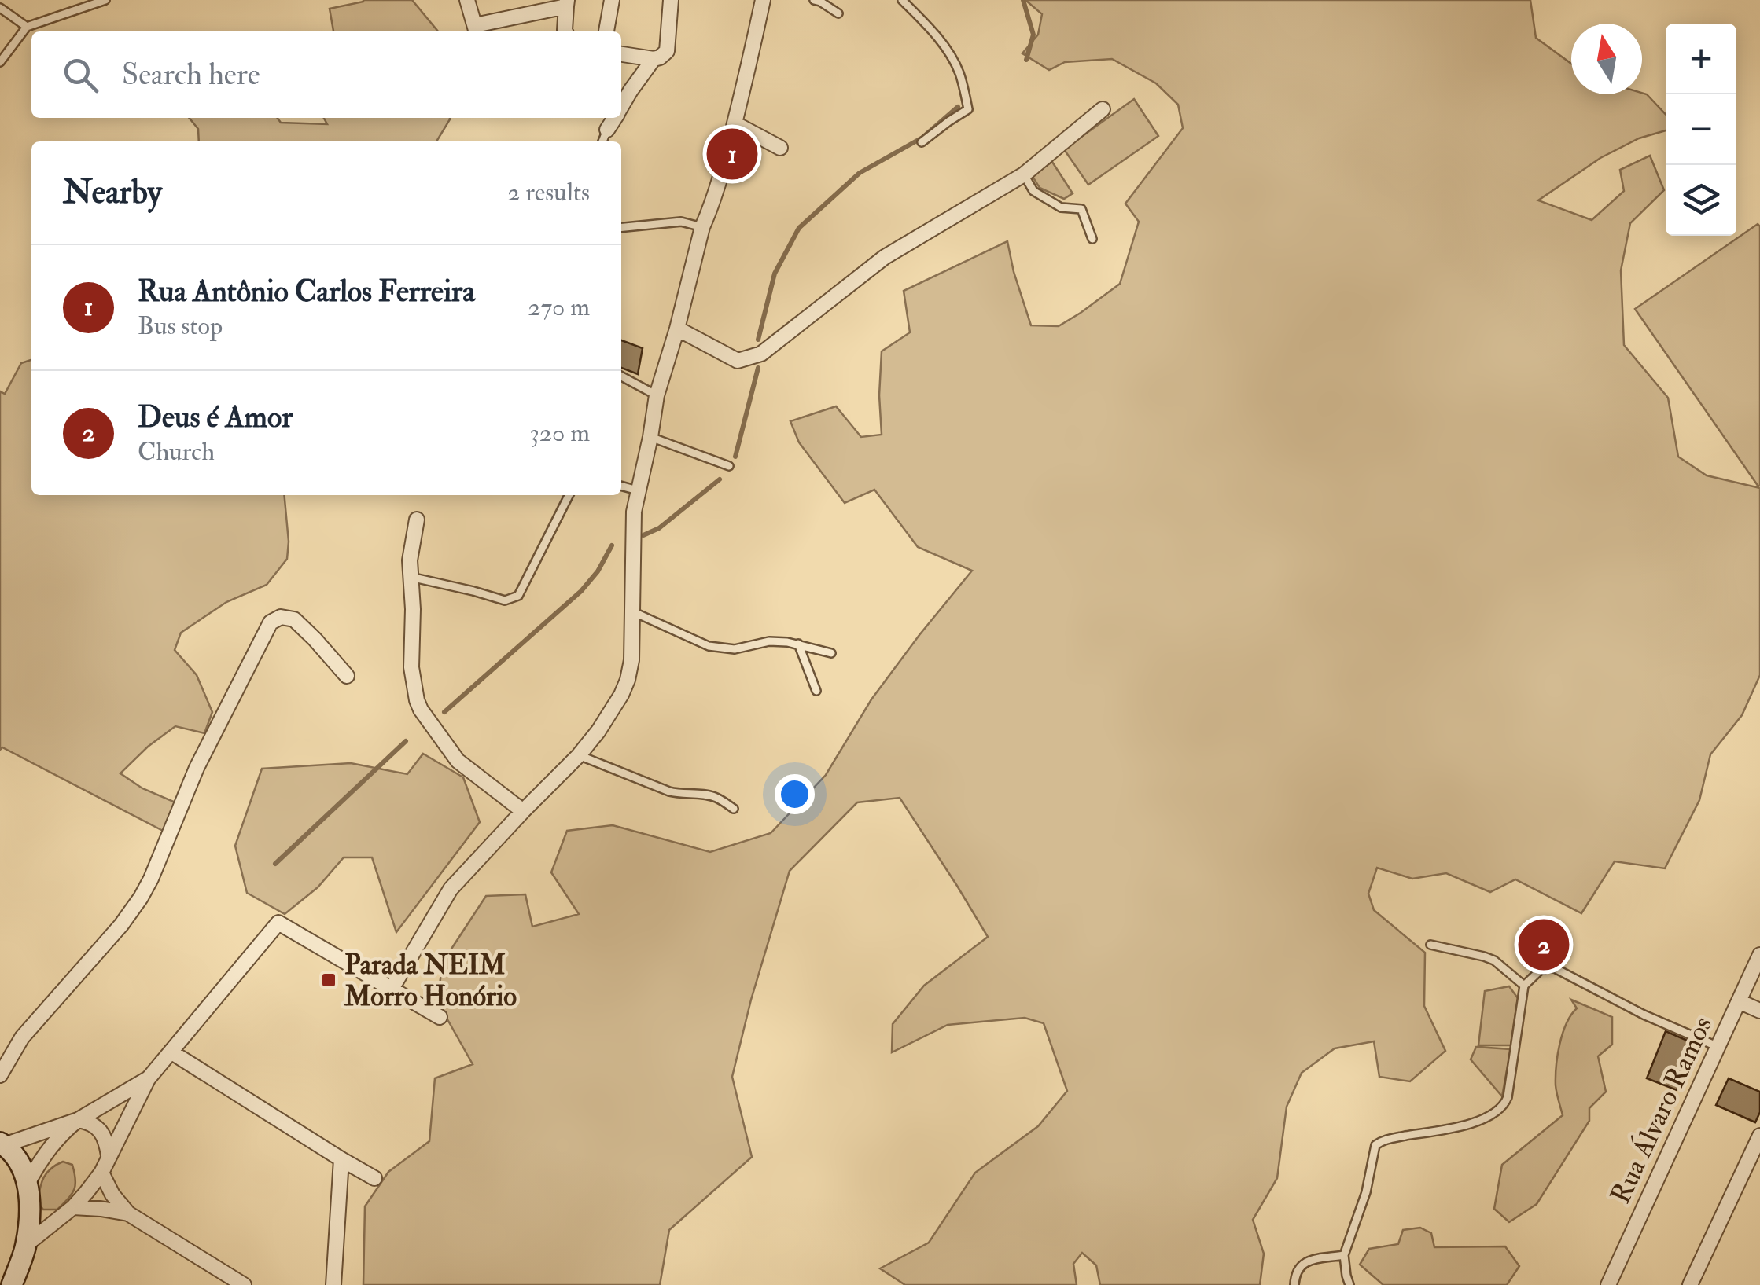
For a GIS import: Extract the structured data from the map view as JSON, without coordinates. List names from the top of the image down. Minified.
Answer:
{"streets":{"street":["Rua Álvaro Ramos"]},"places":{"transit":["Parada NEIM Morro Honório"]},"north":"top","page":{"map_buttons":["+","−"],"search":"Search here","pins":["1","2"],"heading":["Nearby","2 results"],"list":[{"mark":"1","name":"Rua Antônio Carlos Ferreira","note":"Bus stop","value":"270 m"},{"mark":"2","name":"Deus é Amor","note":"Church","value":"320 m"}]}}
